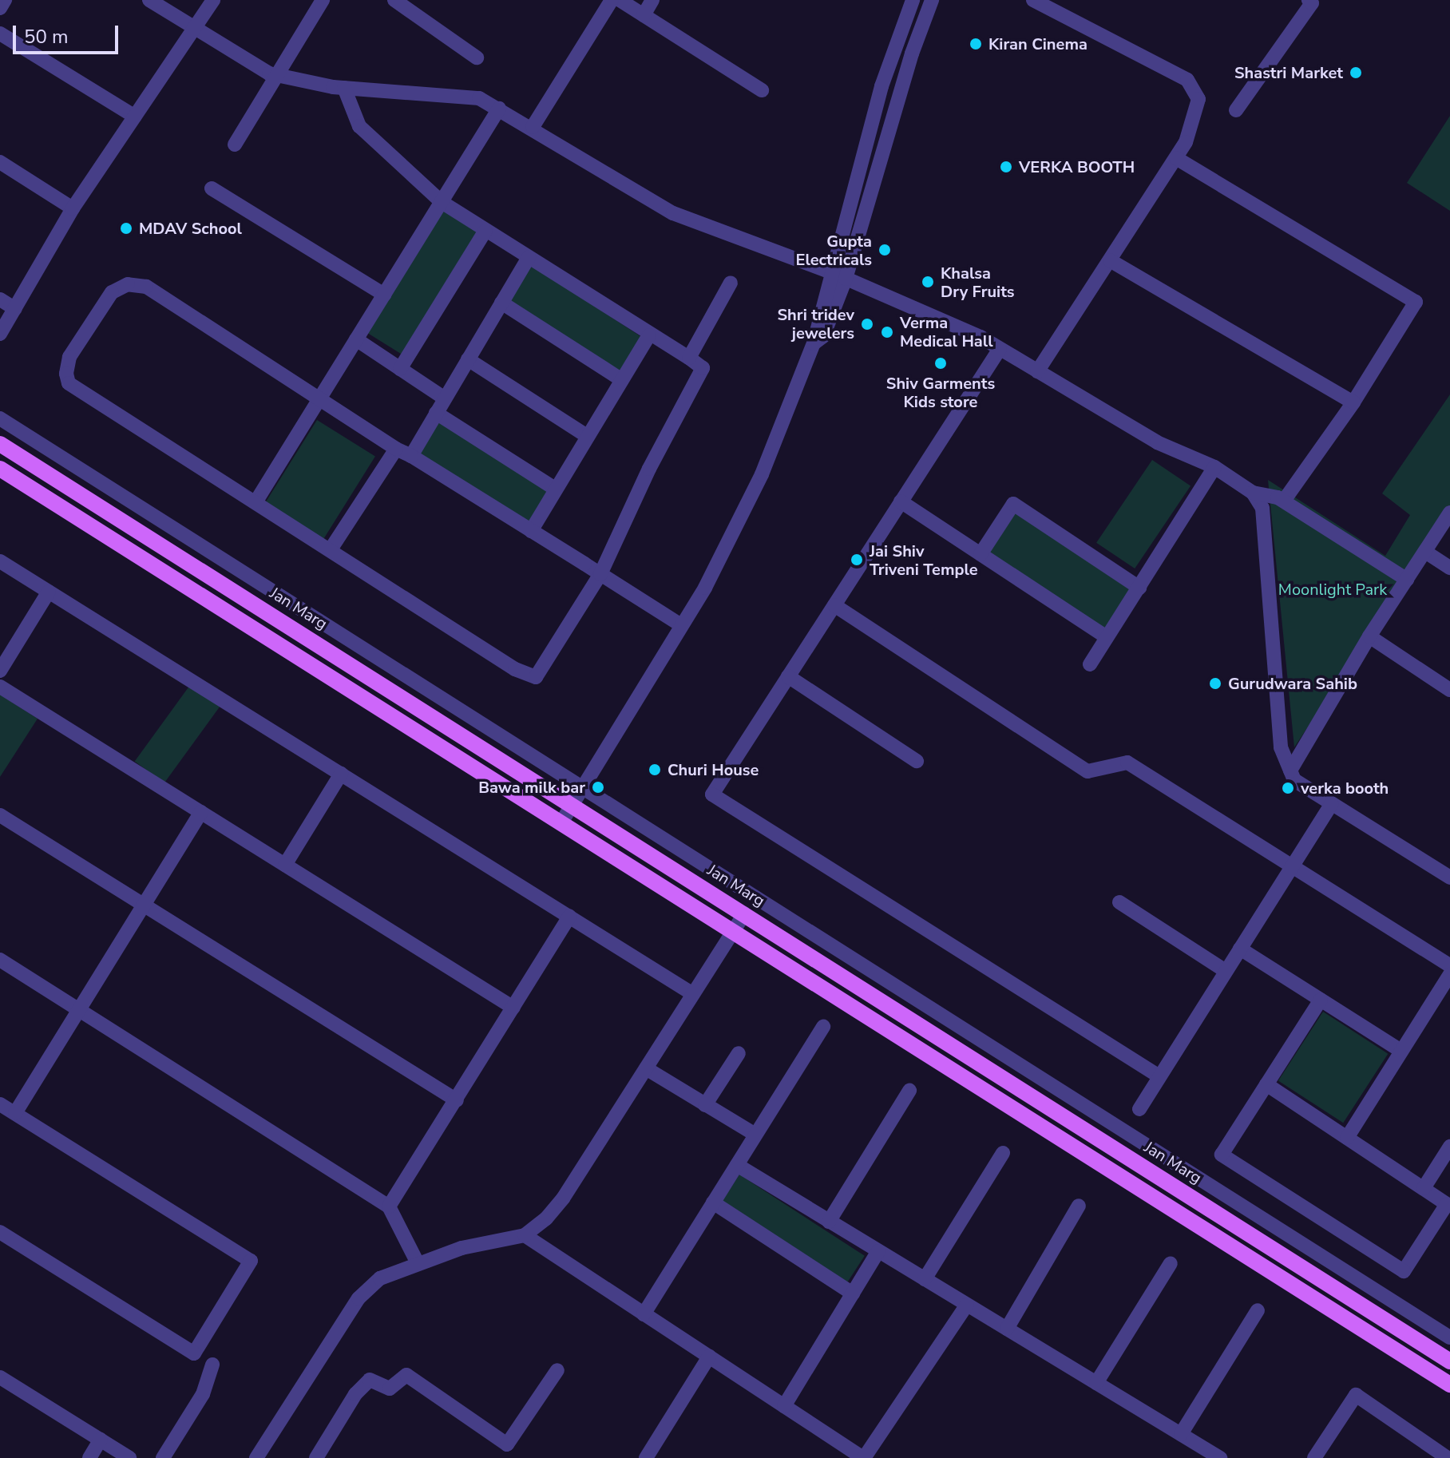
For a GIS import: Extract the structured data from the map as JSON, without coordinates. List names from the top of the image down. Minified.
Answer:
{"streets":{"main road":["Jan Marg"]},"parks":["Moonlight Park"],"places":["Kiran Cinema","Shastri Market","VERKA BOOTH","MDAV School","Gupta Electricals","Khalsa Dry Fruits","Shri tridev jewelers","Verma Medical Hall","Shiv Garments Kids store","Jai Shiv Triveni Temple","Gurudwara Sahib","Churi House","Bawa milk bar","verka booth"],"scale_bar":"50 m"}
